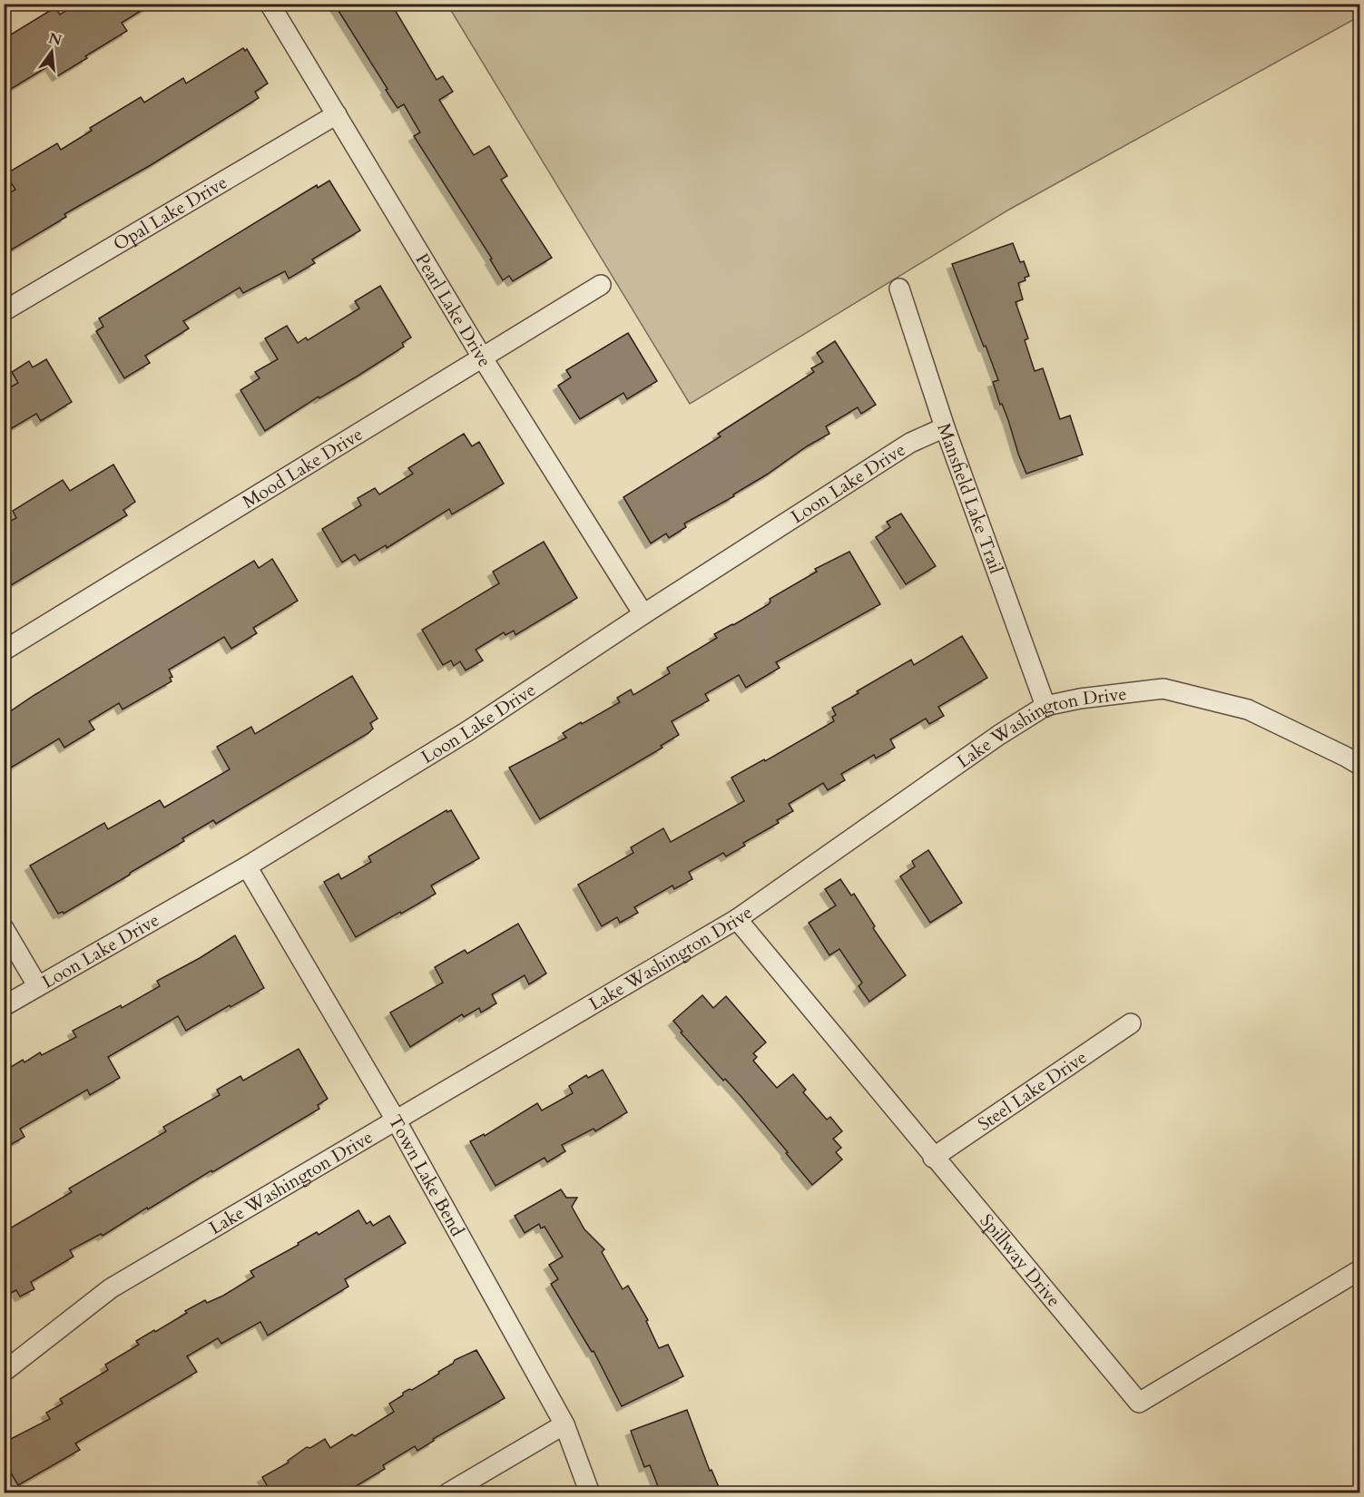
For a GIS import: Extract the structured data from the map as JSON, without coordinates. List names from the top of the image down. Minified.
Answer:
{"streets":{"street":["Opal Lake Drive","Pearl Lake Drive","Mood Lake Drive","Loon Lake Drive","Mansfield Lake Trail","Lake Washington Drive","Steel Lake Drive","Town Lake Bend","Spillway Drive"]},"crossings":[["Opal Lake Drive","Pearl Lake Drive"],["Pearl Lake Drive","Mood Lake Drive"],["Pearl Lake Drive","Loon Lake Drive"],["Loon Lake Drive","Mansfield Lake Trail"],["Loon Lake Drive","Town Lake Bend"],["Mansfield Lake Trail","Lake Washington Drive"],["Lake Washington Drive","Town Lake Bend"],["Lake Washington Drive","Spillway Drive"],["Steel Lake Drive","Spillway Drive"]],"north":"top"}
